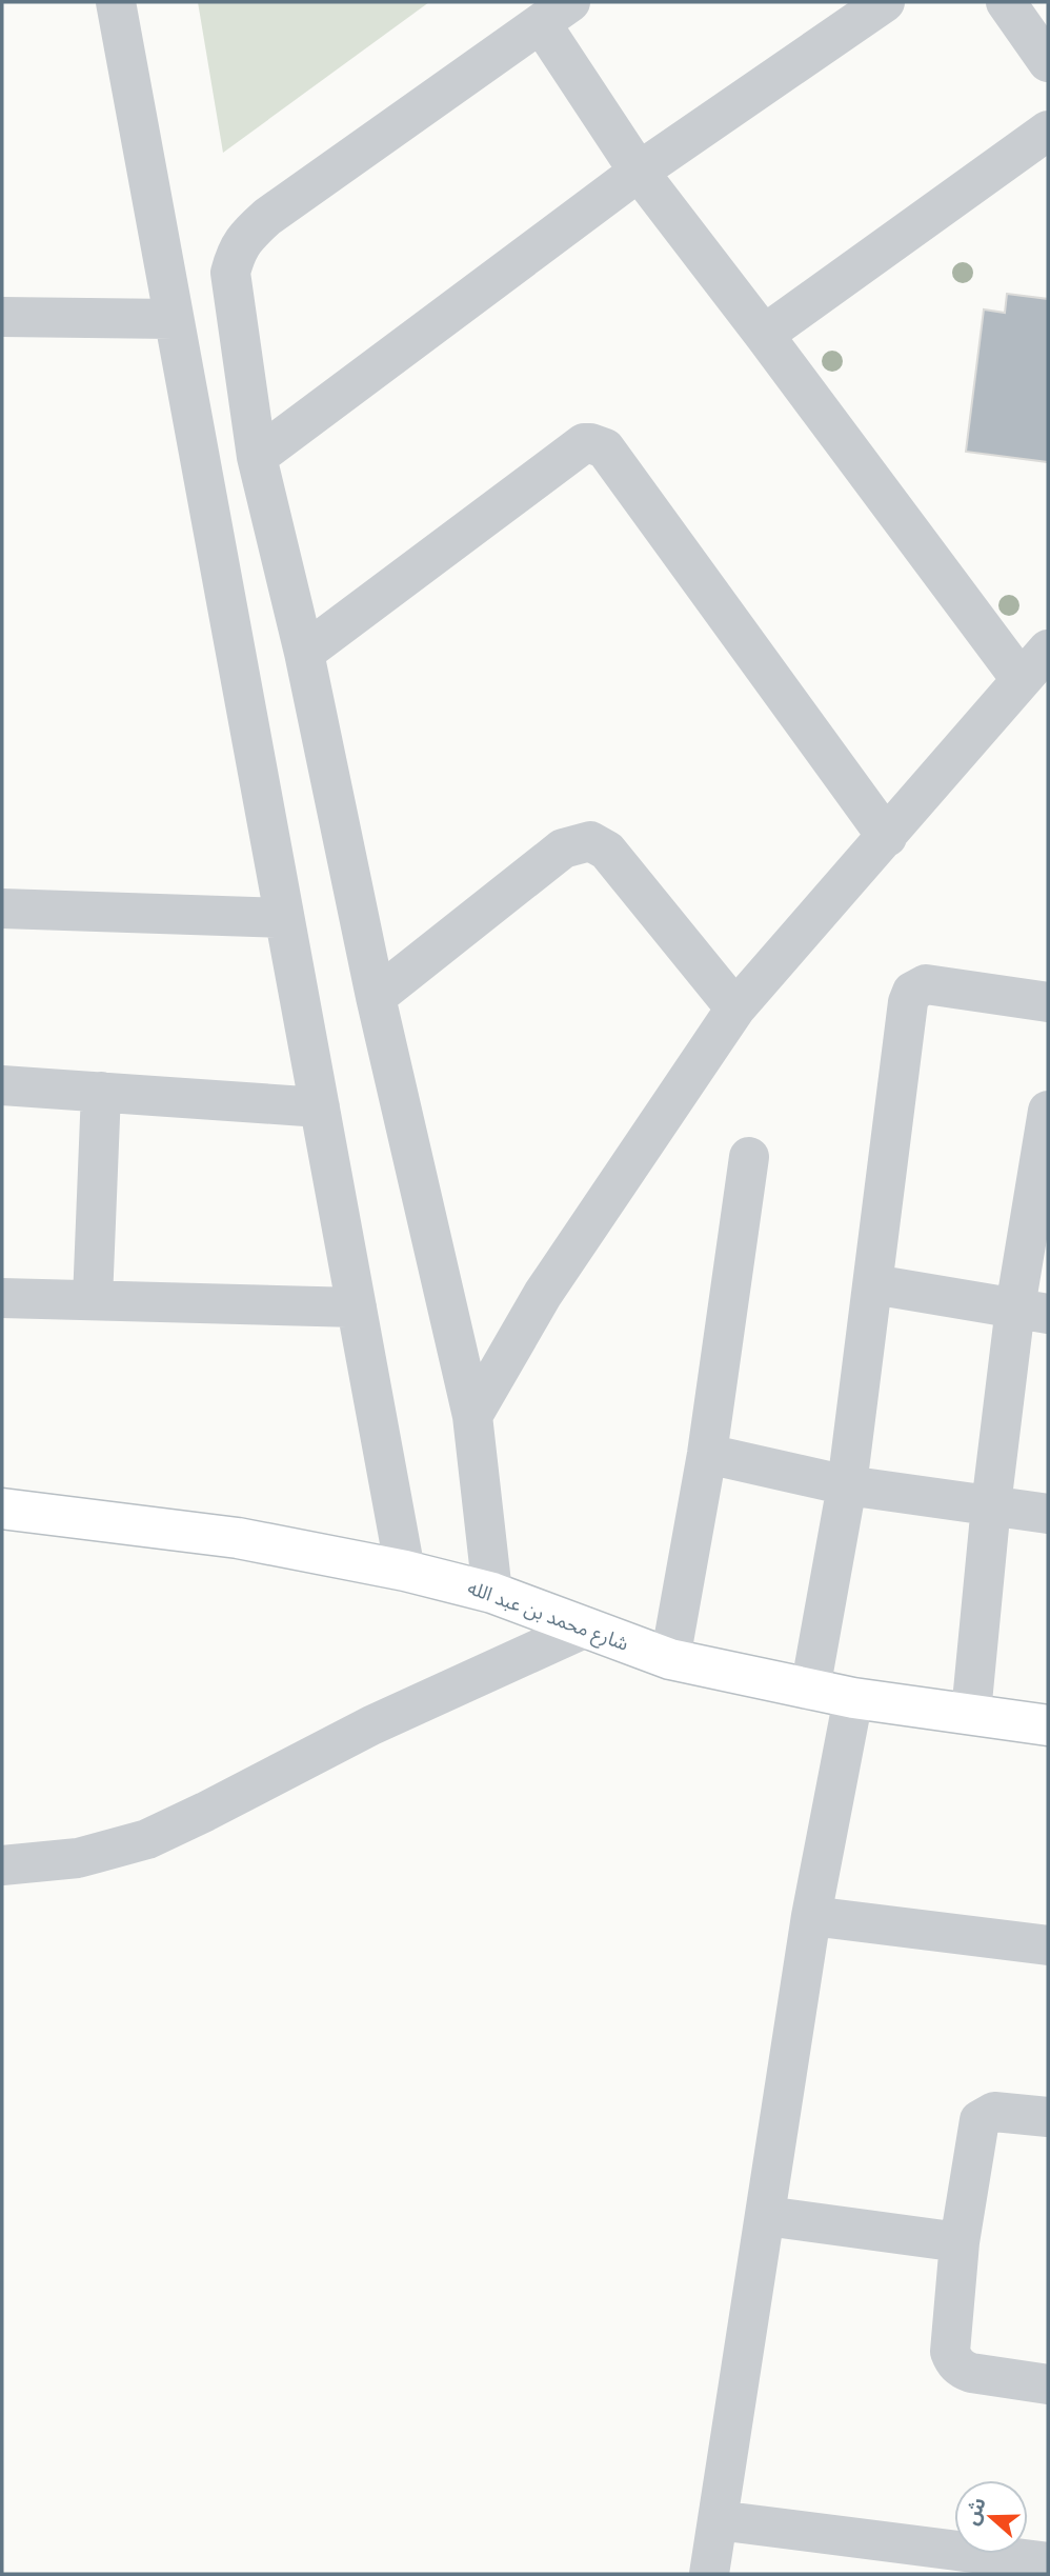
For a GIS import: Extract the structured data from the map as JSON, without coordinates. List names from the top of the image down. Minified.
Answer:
{"streets":{"street":["شارع محمد بن عبد الله"]},"north":"left"}
